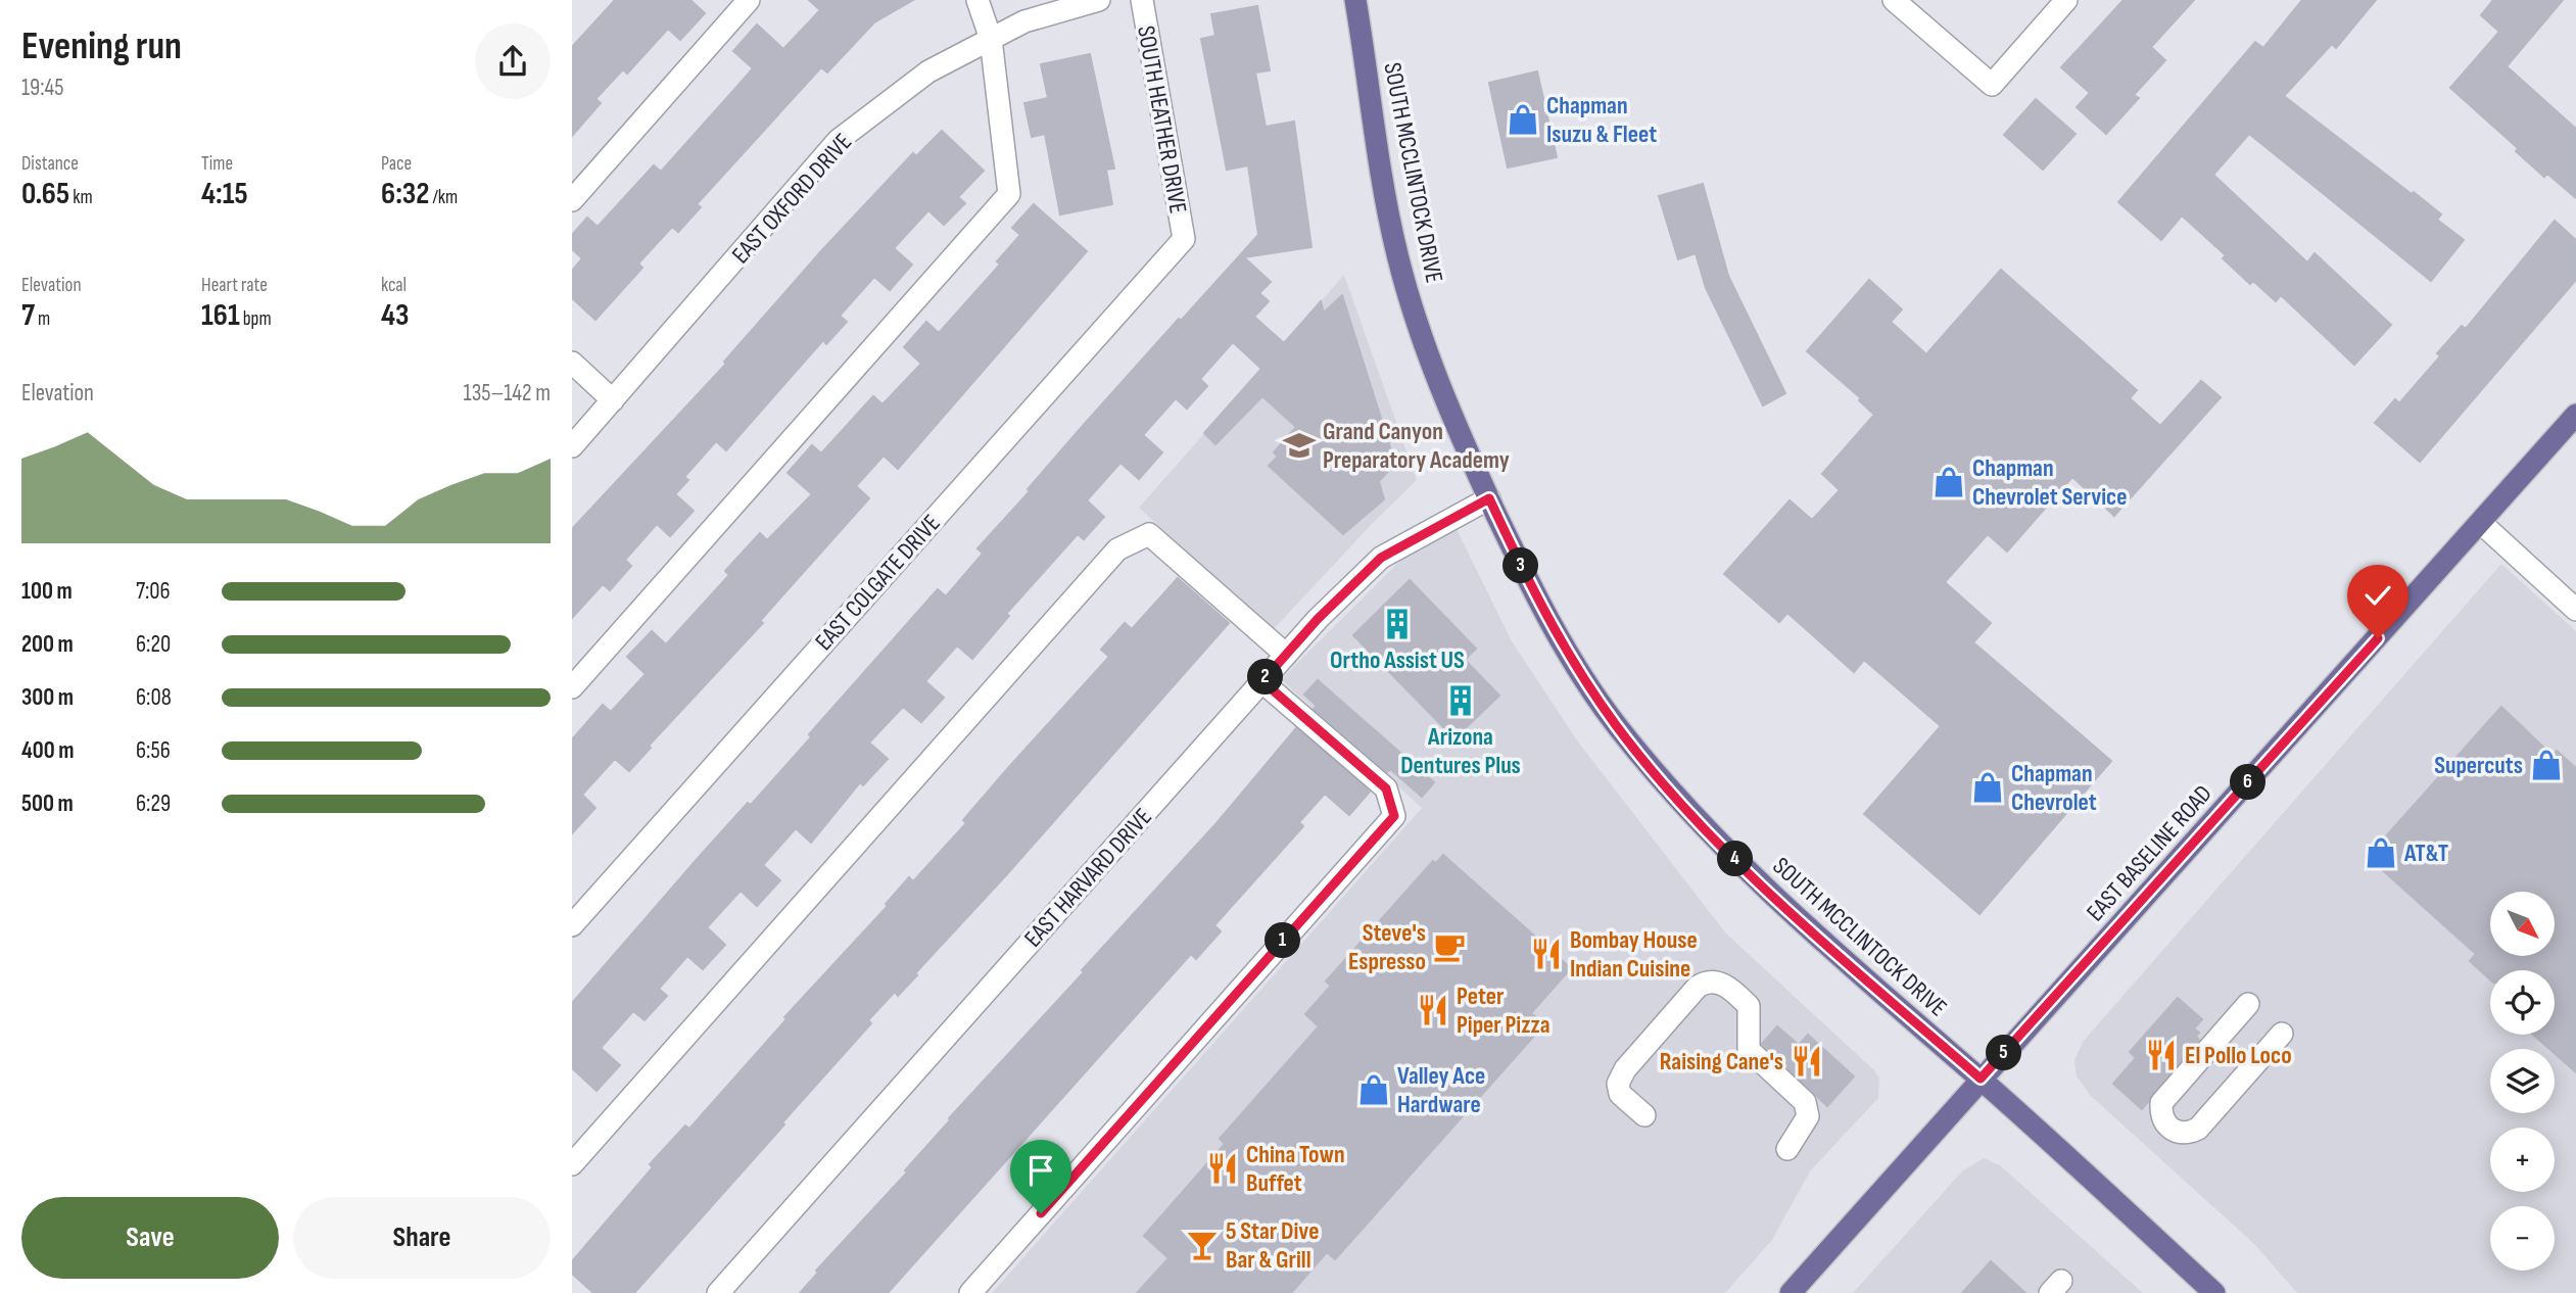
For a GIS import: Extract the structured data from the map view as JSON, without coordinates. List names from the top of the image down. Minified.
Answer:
{"streets":{"main road":["SOUTH MCCLINTOCK DRIVE","EAST BASELINE ROAD"],"street":["SOUTH HEATHER DRIVE","EAST OXFORD DRIVE","EAST COLGATE DRIVE","EAST HARVARD DRIVE"]},"crossings":[["SOUTH HEATHER DRIVE","EAST COLGATE DRIVE"],["SOUTH MCCLINTOCK DRIVE","EAST BASELINE ROAD"],["SOUTH MCCLINTOCK DRIVE","EAST HARVARD DRIVE"]],"places":{"shop":["Chapman Isuzu & Fleet","Chapman Chevrolet Service","Supercuts","Chapman Chevrolet","AT&T","Valley Ace Hardware"],"school or university":["Grand Canyon Preparatory Academy"],"building":["Ortho Assist US","Arizona Dentures Plus"],"cafe":["Steve's Espresso"],"restaurant":["Bombay House Indian Cuisine","Peter Piper Pizza","El Pollo Loco","Raising Cane's","China Town Buffet"],"bar":["5 Star Dive Bar & Grill"]},"north":"bottom right","page":{"heading":["Evening run","19:45"],"stats":[["Distance","0.65 km"],["Time","4:15"],["Pace","6:32 /km"],["Elevation","7 m"],["Heart rate","161 bpm"],["kcal","43"]],"chart":["Elevation","135–142 m"],"pins":["3","2","6","4","1","5"],"list":[{"name":"100 m","note":"7:06"},{"name":"200 m","note":"6:20"},{"name":"300 m","note":"6:08"},{"name":"400 m","note":"6:56"},{"name":"500 m","note":"6:29"}],"map_buttons":["+","−"],"buttons":["Save","Share"]}}
